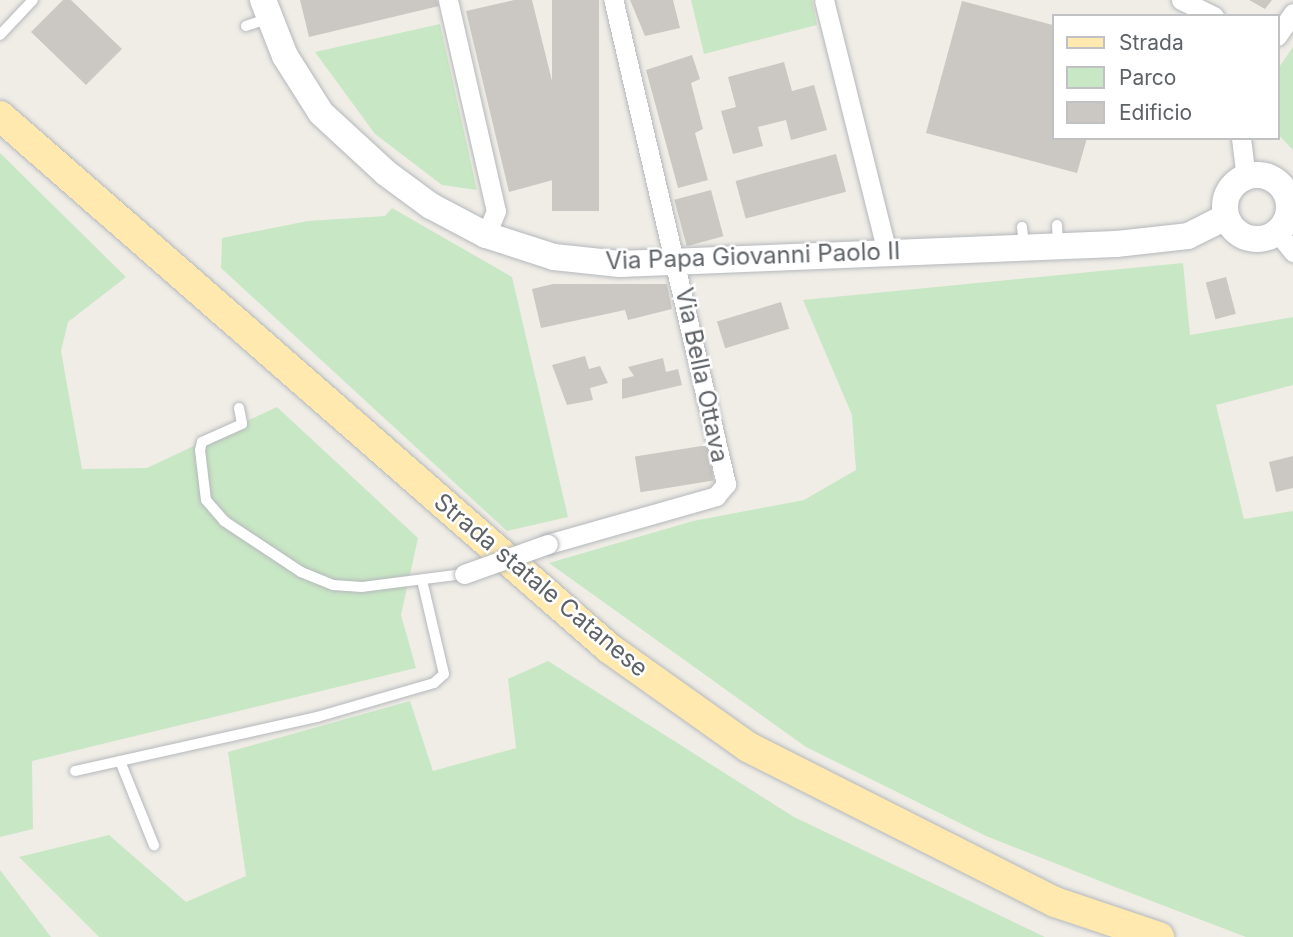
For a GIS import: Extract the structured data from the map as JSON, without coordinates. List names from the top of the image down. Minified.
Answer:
{"streets":{"main road":["Strada statale Catanese"],"street":["Via Papa Giovanni Paolo II","Via Bella Ottava"]},"crossings":[["Via Papa Giovanni Paolo II","Via Bella Ottava"]],"legend":["Strada","Parco","Edificio"]}
